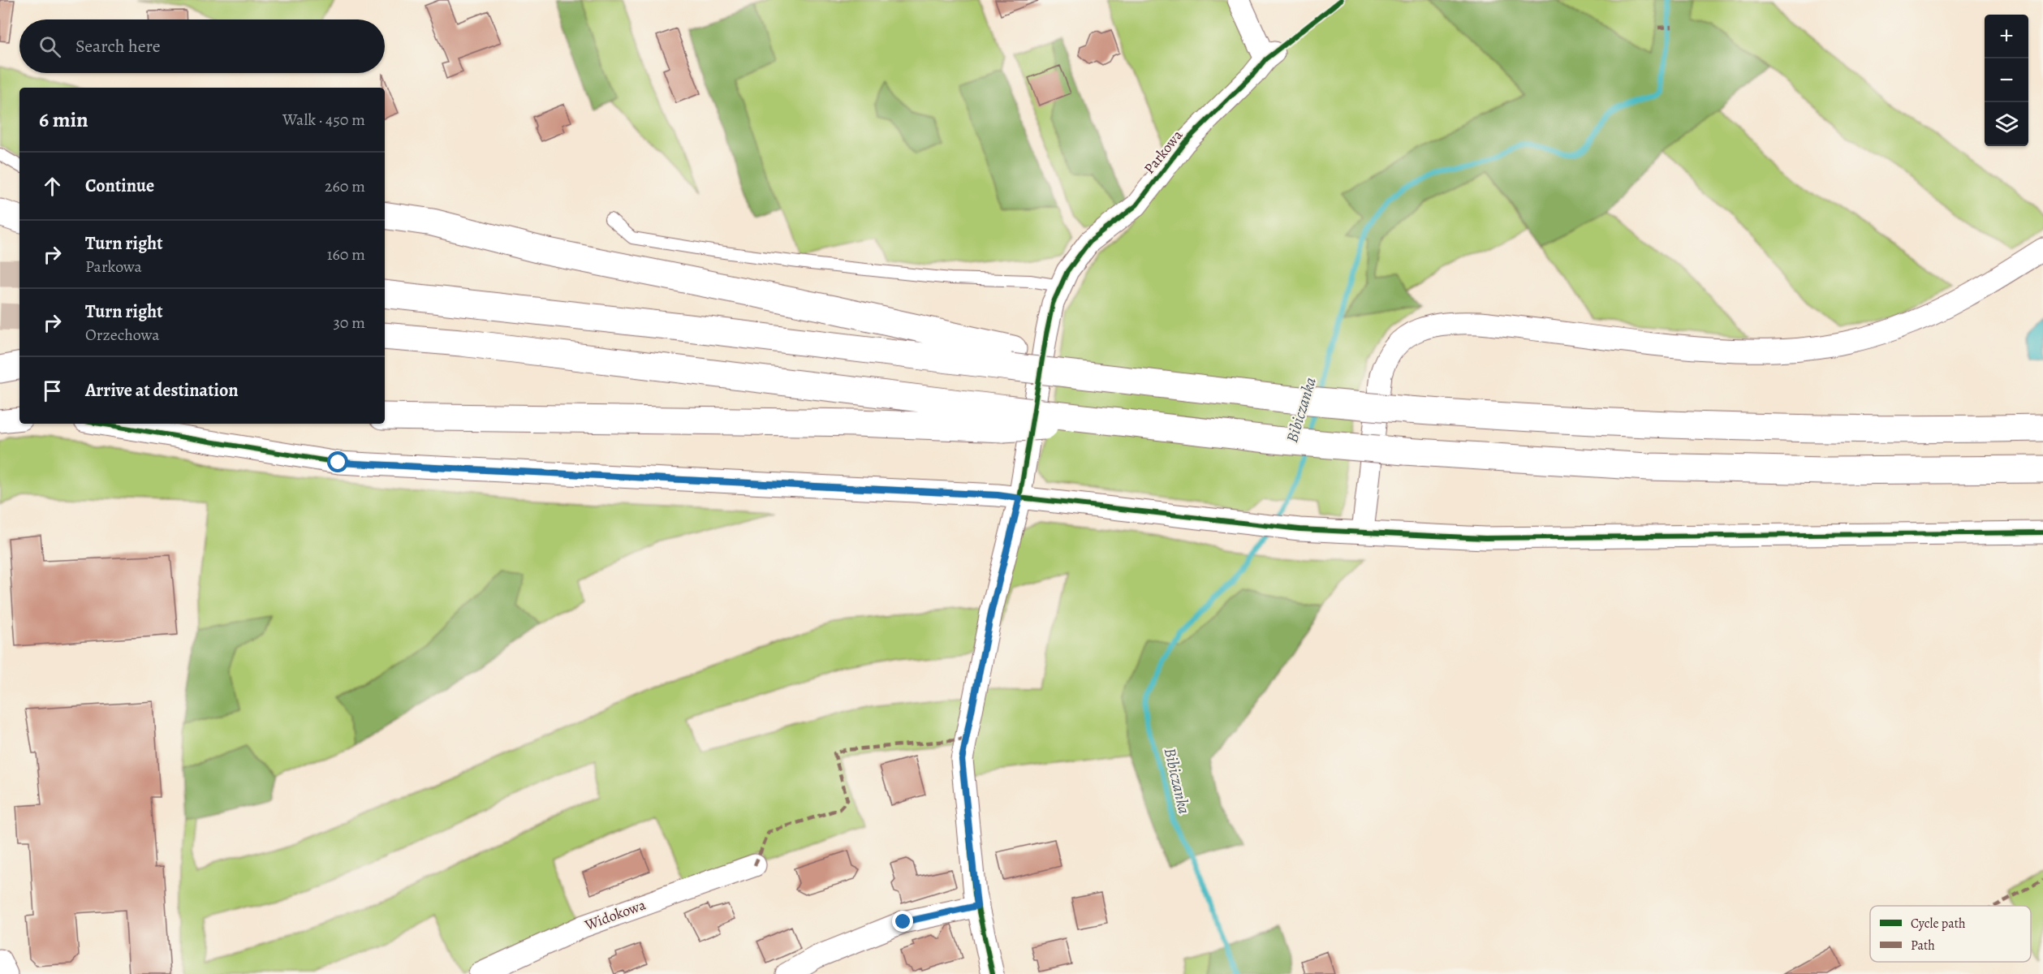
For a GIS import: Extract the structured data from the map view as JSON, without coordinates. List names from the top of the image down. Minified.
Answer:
{"streets":{"street":["Parkowa","Widokowa"]},"water":["Bibiczanka"],"legend":["Cycle path","Path"],"page":{"map_buttons":["+","−"],"search":"Search here","heading":["6 min","Walk · 450 m"],"list":[["Continue","260 m"],["Turn right","Parkowa","160 m"],["Turn right","Orzechowa","30 m"],"Arrive at destination"]}}
